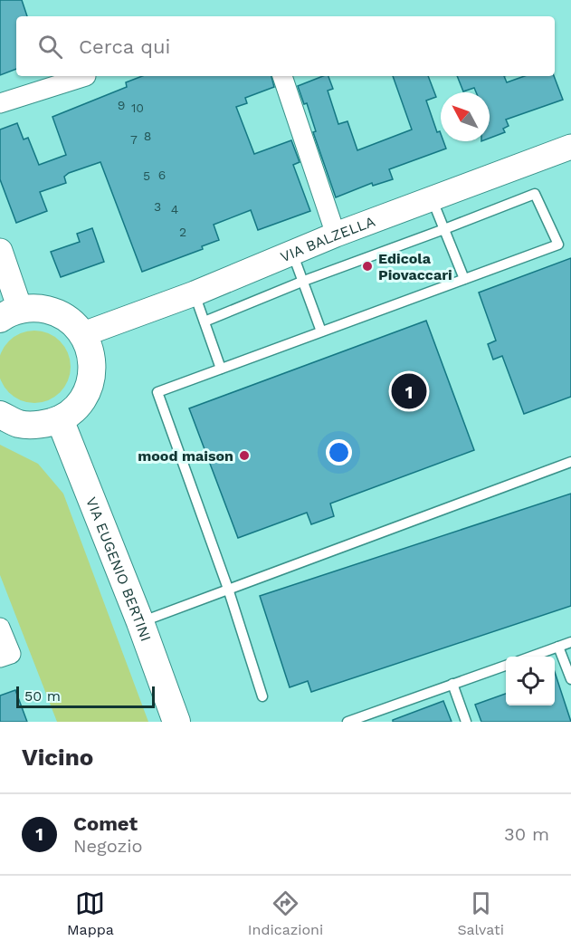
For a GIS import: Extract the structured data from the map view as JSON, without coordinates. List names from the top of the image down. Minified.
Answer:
{"streets":{"main road":["VIA EUGENIO BERTINI"],"street":["VIA BALZELLA"]},"places":["Edicola Piovaccari","mood maison"],"house_numbers":["9","10","8","7","6","5","3","4","2"],"scale_bar":"50 m","north":"top left","page":{"search":"Cerca qui","pins":"1","scale":"50 m","heading":"Vicino","list":[{"mark":"1","name":"Comet","note":"Negozio","value":"30 m"}],"nav":["Mappa","Indicazioni","Salvati"]}}
